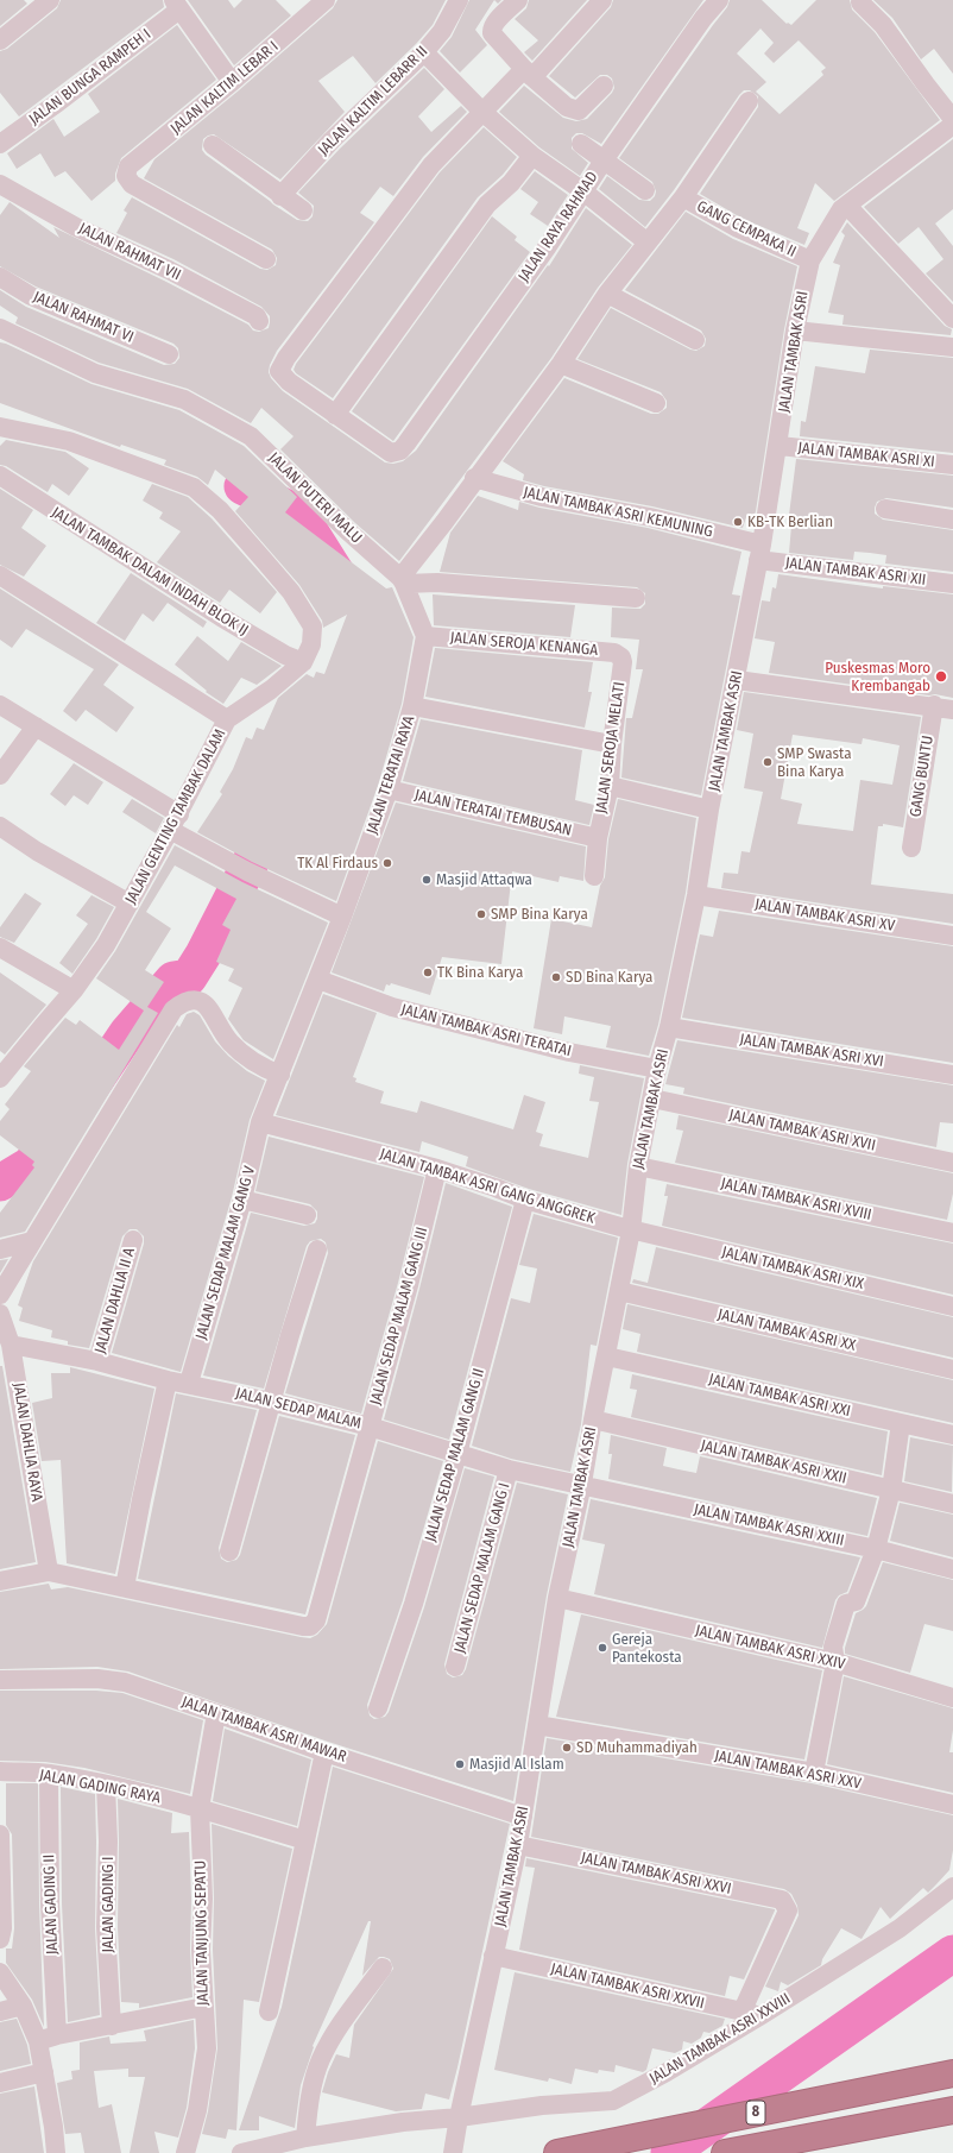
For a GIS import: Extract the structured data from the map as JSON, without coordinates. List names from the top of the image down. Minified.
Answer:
{"streets":{"highway":["8"],"street":["JALAN BUNGA RAMPEH I","JALAN KALTIM LEBAR I","JALAN KALTIM LEBARR II","JALAN RAYA RAHMAD","GANG CEMPAKA II","JALAN RAHMAT VII","JALAN RAHMAT VI","JALAN TAMBAK ASRI","JALAN TAMBAK ASRI XI","JALAN PUTERI MALU","JALAN TAMBAK ASRI KEMUNING","JALAN TAMBAK DALAM INDAH BLOK IJ","JALAN TAMBAK ASRI XII","JALAN SEROJA KENANGA","JALAN SEROJA MELATI","JALAN TERATAI RAYA","GANG BUNTU","JALAN TERATAI TEMBUSAN","JALAN GENTING TAMBAK DALAM","JALAN TAMBAK ASRI XV","JALAN TAMBAK ASRI TERATAI","JALAN TAMBAK ASRI XVI","JALAN TAMBAK ASRI XVII","JALAN TAMBAK ASRI GANG ANGGREK","JALAN TAMBAK ASRI XVIII","JALAN SEDAP MALAM GANG V","JALAN TAMBAK ASRI XIX","JALAN DAHLIA II A","JALAN SEDAP MALAM GANG III","JALAN TAMBAK ASRI XX","JALAN TAMBAK ASRI XXI","JALAN SEDAP MALAM","JALAN DAHLIA RAYA","JALAN SEDAP MALAM GANG II","JALAN TAMBAK ASRI XXII","JALAN TAMBAK ASRI XXIII","JALAN SEDAP MALAM GANG I","JALAN TAMBAK ASRI XXIV","JALAN TAMBAK ASRI MAWAR","JALAN TAMBAK ASRI XXV","JALAN GADING RAYA","JALAN TAMBAK ASRI XXVI","JALAN GADING II","JALAN GADING I","JALAN TANJUNG SEPATU","JALAN TAMBAK ASRI XXVII","JALAN TAMBAK ASRI XXVIII"]},"crossings":[["GANG CEMPAKA II","JALAN TAMBAK ASRI"],["JALAN TAMBAK ASRI","JALAN TAMBAK ASRI XI"],["JALAN TAMBAK ASRI","JALAN TAMBAK ASRI KEMUNING"],["JALAN TAMBAK ASRI","JALAN TAMBAK ASRI XII"],["JALAN TAMBAK ASRI","JALAN TAMBAK ASRI XV"],["JALAN TAMBAK ASRI","JALAN TAMBAK ASRI TERATAI"],["JALAN TAMBAK ASRI","JALAN TAMBAK ASRI XVI"],["JALAN TAMBAK ASRI","JALAN TAMBAK ASRI XVII"],["JALAN TAMBAK ASRI","JALAN TAMBAK ASRI GANG ANGGREK"],["JALAN TAMBAK ASRI","JALAN TAMBAK ASRI XVIII"],["JALAN TAMBAK ASRI","JALAN TAMBAK ASRI XIX"],["JALAN TAMBAK ASRI","JALAN TAMBAK ASRI XX"],["JALAN TAMBAK ASRI","JALAN TAMBAK ASRI XXI"],["JALAN TAMBAK ASRI","JALAN SEDAP MALAM"],["JALAN TAMBAK ASRI","JALAN TAMBAK ASRI XXII"],["JALAN TAMBAK ASRI","JALAN TAMBAK ASRI XXIII"],["JALAN TAMBAK ASRI","JALAN TAMBAK ASRI XXIV"],["JALAN TAMBAK ASRI","JALAN TAMBAK ASRI MAWAR"],["JALAN TAMBAK ASRI","JALAN TAMBAK ASRI XXV"],["JALAN TAMBAK ASRI","JALAN TAMBAK ASRI XXVI"],["JALAN TAMBAK ASRI","JALAN TAMBAK ASRI XXVII"],["JALAN TAMBAK ASRI","JALAN TAMBAK ASRI XXVIII"],["JALAN TAMBAK ASRI KEMUNING","JALAN TAMBAK ASRI XII"],["JALAN TAMBAK DALAM INDAH BLOK IJ","JALAN GENTING TAMBAK DALAM"],["JALAN SEROJA KENANGA","JALAN SEROJA MELATI"],["JALAN SEROJA KENANGA","JALAN TERATAI RAYA"],["JALAN SEROJA MELATI","JALAN TERATAI TEMBUSAN"],["JALAN TERATAI RAYA","JALAN TERATAI TEMBUSAN"],["JALAN TERATAI RAYA","JALAN TAMBAK ASRI TERATAI"],["JALAN TERATAI RAYA","JALAN TAMBAK ASRI GANG ANGGREK"],["JALAN TERATAI RAYA","JALAN SEDAP MALAM GANG V"],["JALAN TAMBAK ASRI GANG ANGGREK","JALAN SEDAP MALAM GANG V"],["JALAN TAMBAK ASRI GANG ANGGREK","JALAN TAMBAK ASRI XIX"],["JALAN TAMBAK ASRI GANG ANGGREK","JALAN SEDAP MALAM GANG III"],["JALAN TAMBAK ASRI GANG ANGGREK","JALAN SEDAP MALAM GANG II"],["JALAN SEDAP MALAM GANG V","JALAN SEDAP MALAM"],["JALAN DAHLIA II A","JALAN SEDAP MALAM"],["JALAN SEDAP MALAM GANG III","JALAN SEDAP MALAM"],["JALAN SEDAP MALAM","JALAN DAHLIA RAYA"],["JALAN SEDAP MALAM","JALAN SEDAP MALAM GANG II"],["JALAN SEDAP MALAM","JALAN TAMBAK ASRI XXIII"],["JALAN SEDAP MALAM","JALAN SEDAP MALAM GANG I"],["JALAN TAMBAK ASRI MAWAR","JALAN TANJUNG SEPATU"],["JALAN GADING RAYA","JALAN GADING II"],["JALAN GADING RAYA","JALAN GADING I"],["JALAN GADING RAYA","JALAN TANJUNG SEPATU"],["JALAN TAMBAK ASRI XXVI","JALAN TAMBAK ASRI XXVII"],["JALAN TAMBAK ASRI XXVII","JALAN TAMBAK ASRI XXVIII"]],"places":["KB-TK Berlian","Puskesmas Moro Krembangab","SMP Swasta Bina Karya","TK Al Firdaus","Masjid Attaqwa","SMP Bina Karya","TK Bina Karya","SD Bina Karya","Gereja Pantekosta","SD Muhammadiyah","Masjid Al Islam"]}
